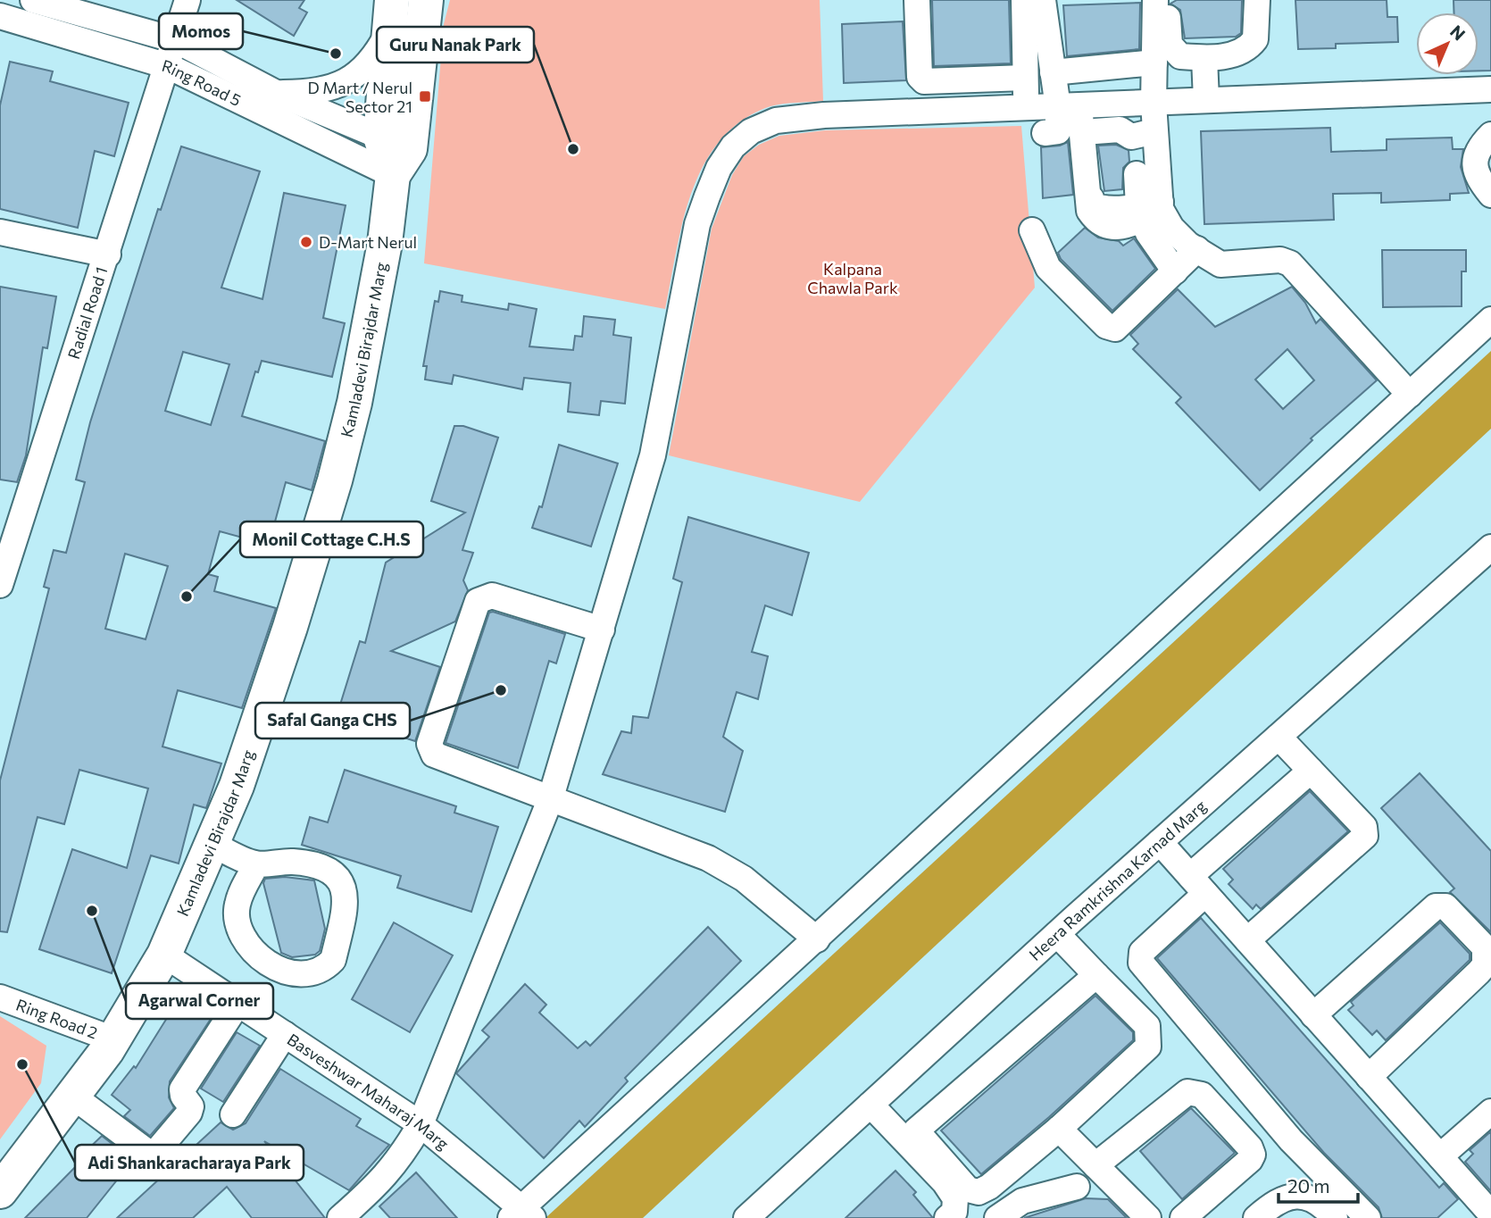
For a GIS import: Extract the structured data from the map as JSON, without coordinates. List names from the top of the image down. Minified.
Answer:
{"streets":{"street":["Ring Road 5","Radial Road 1","Kamladevi Birajdar Marg","Heera Ramkrishna Karnad Marg","Ring Road 2","Basveshwar Maharaj Marg"]},"crossings":[["Ring Road 5","Radial Road 1"],["Ring Road 5","Kamladevi Birajdar Marg"],["Kamladevi Birajdar Marg","Ring Road 2"],["Kamladevi Birajdar Marg","Basveshwar Maharaj Marg"]],"parks":["Kalpana Chawla Park"],"places":{"other":["Momos","Guru Nanak Park","D-Mart Nerul","Monil Cottage C.H.S","Safal Ganga CHS","Agarwal Corner","Adi Shankaracharaya Park"],"transit":["D Mart / Nerul Sector 21"]},"scale_bar":"20 m","north":"top right"}
